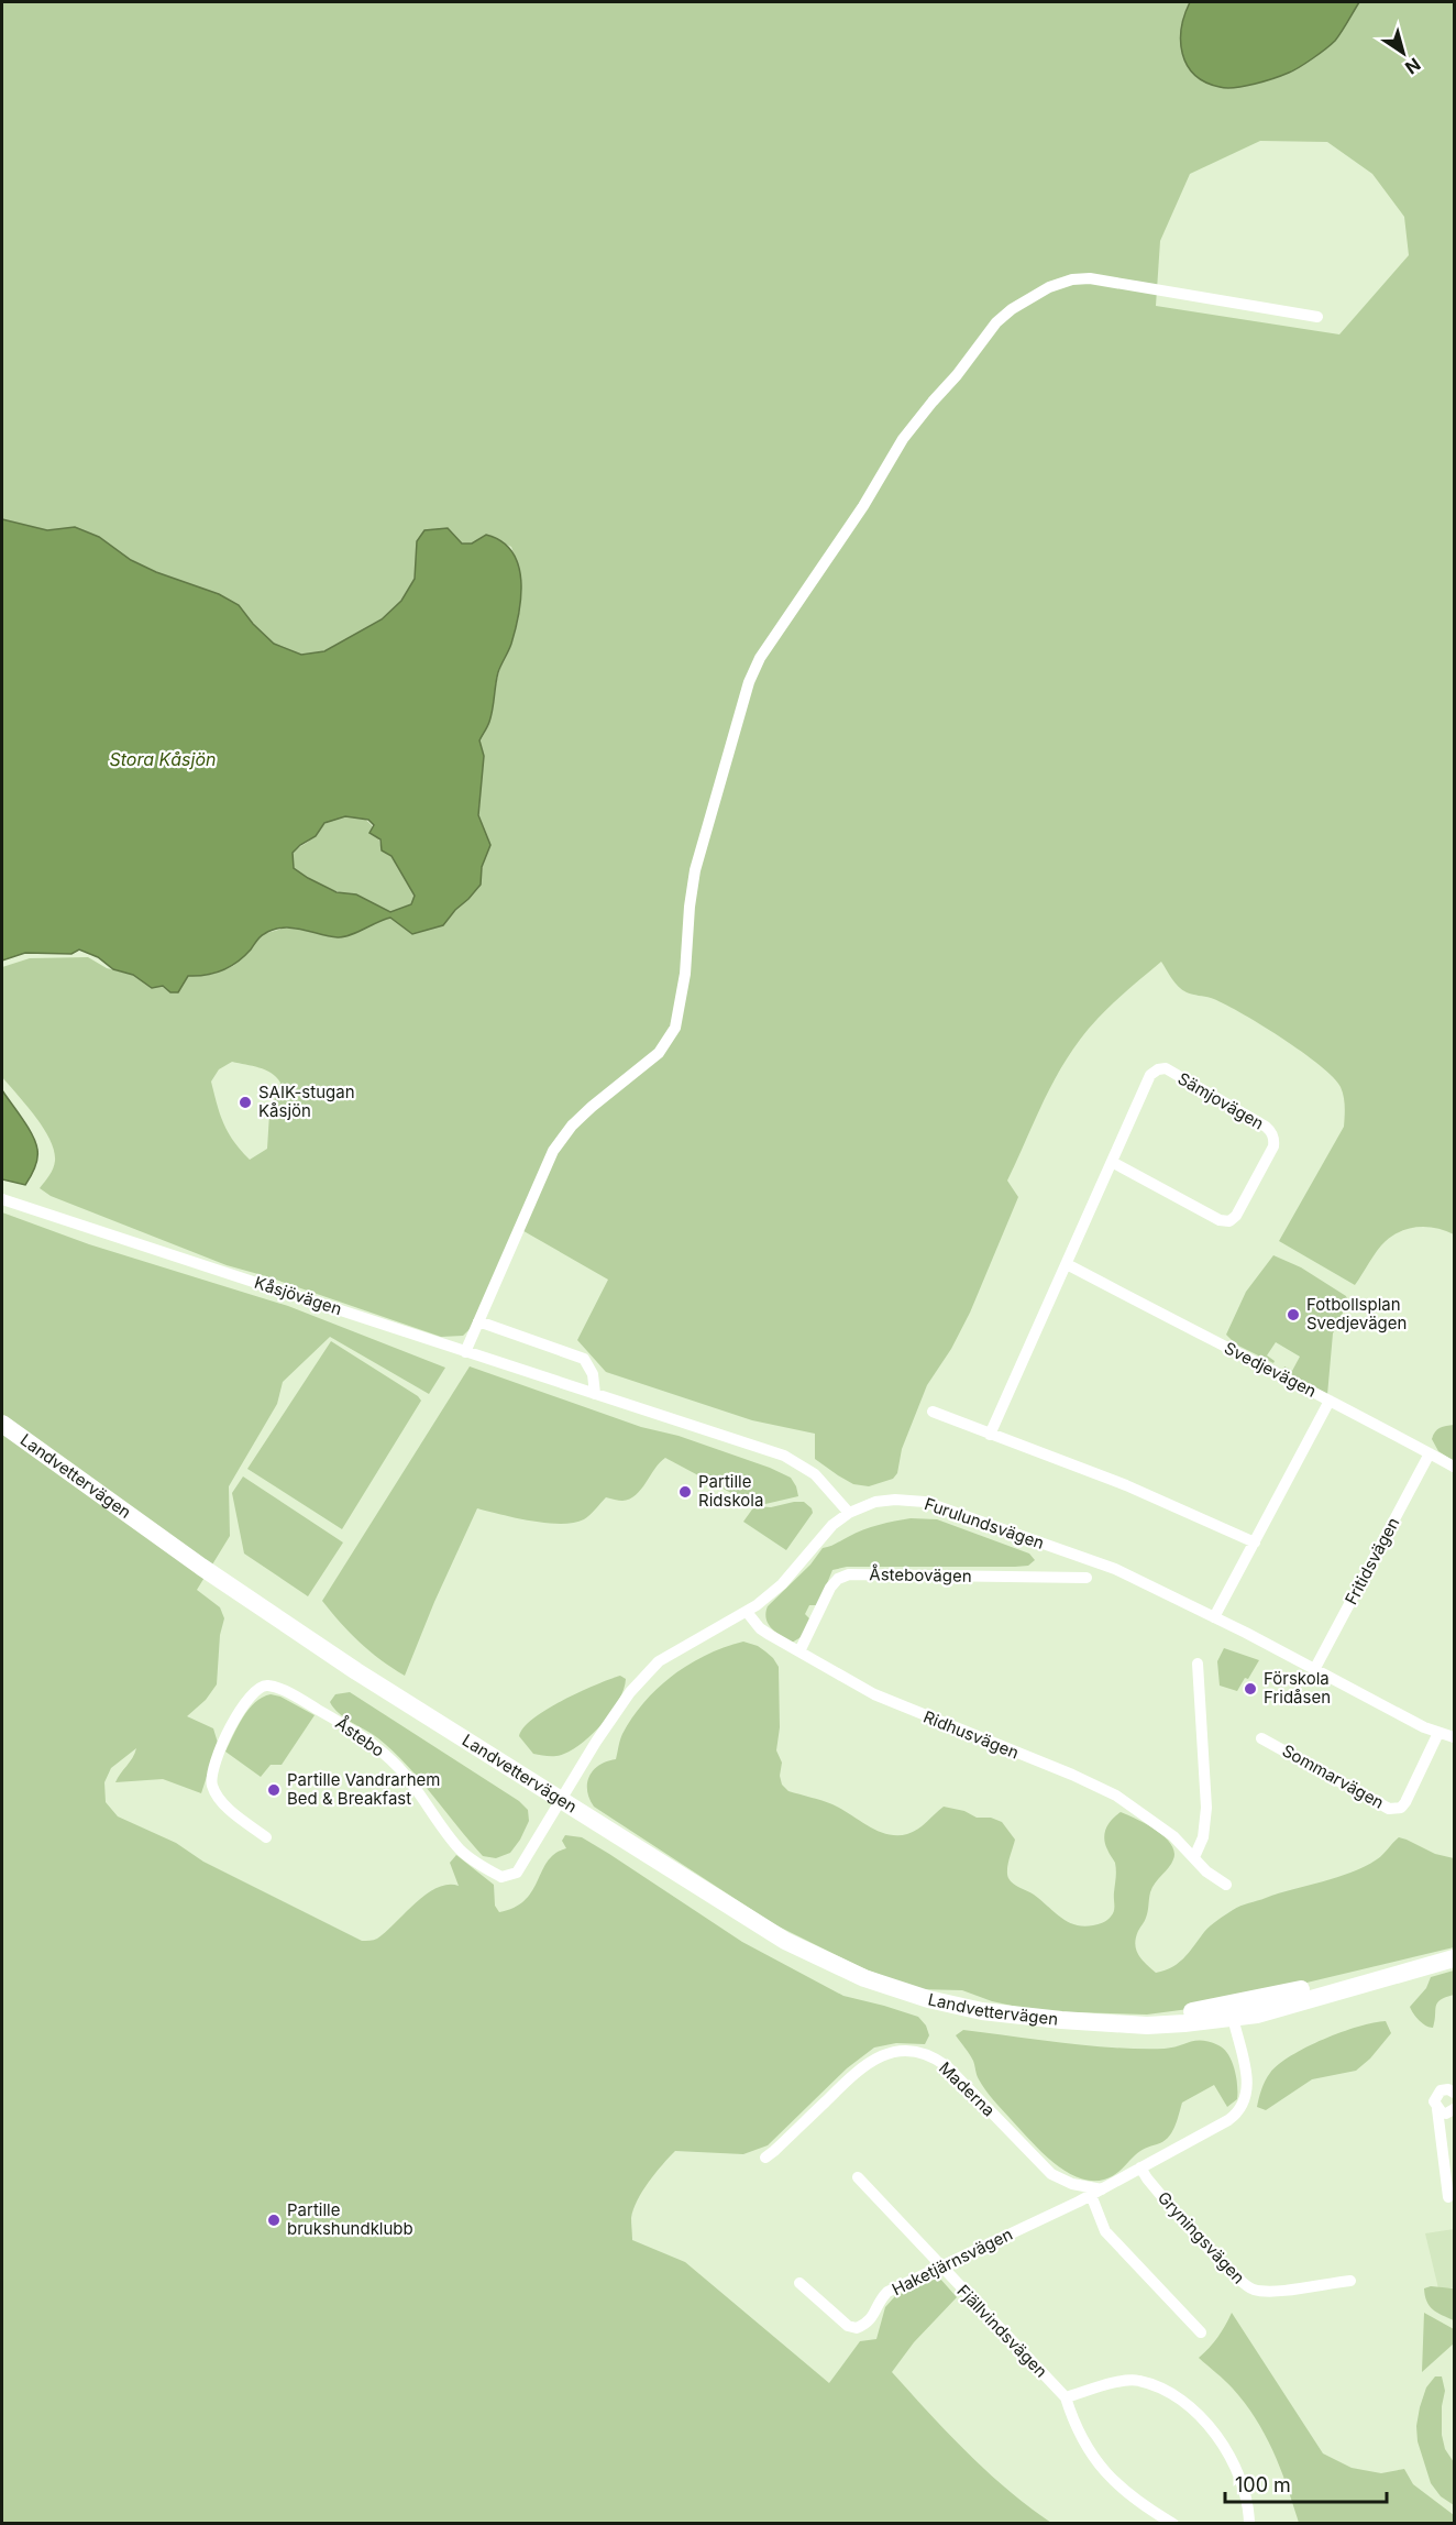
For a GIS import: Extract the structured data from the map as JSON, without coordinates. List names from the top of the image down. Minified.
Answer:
{"streets":{"street":["Sämjovägen","Kåsjövägen","Svedjevägen","Landvettervägen","Furulundsvägen","Fritidsvägen","Åstebovägen","Ridhusvägen","Åstebo","Sommarvägen","Maderna","Gryningsvägen","Haketjärnsvägen","Fjällvindsvägen"]},"crossings":[["Sämjovägen","Svedjevägen"],["Kåsjövägen","Furulundsvägen"],["Svedjevägen","Furulundsvägen"],["Landvettervägen","Furulundsvägen"],["Landvettervägen","Åstebo"],["Landvettervägen","Haketjärnsvägen"],["Furulundsvägen","Fritidsvägen"],["Furulundsvägen","Ridhusvägen"],["Furulundsvägen","Åstebo"],["Furulundsvägen","Sommarvägen"],["Åstebovägen","Ridhusvägen"],["Maderna","Haketjärnsvägen"],["Gryningsvägen","Haketjärnsvägen"],["Haketjärnsvägen","Fjällvindsvägen"]],"water":["Stora Kåsjön"],"places":["SAIK-stugan Kåsjön","Fotbollsplan Svedjevägen","Partille Ridskola","Förskola Fridåsen","Partille Vandrarhem Bed & Breakfast","Partille brukshundklubb"],"scale_bar":"100 m","north":"bottom right"}
